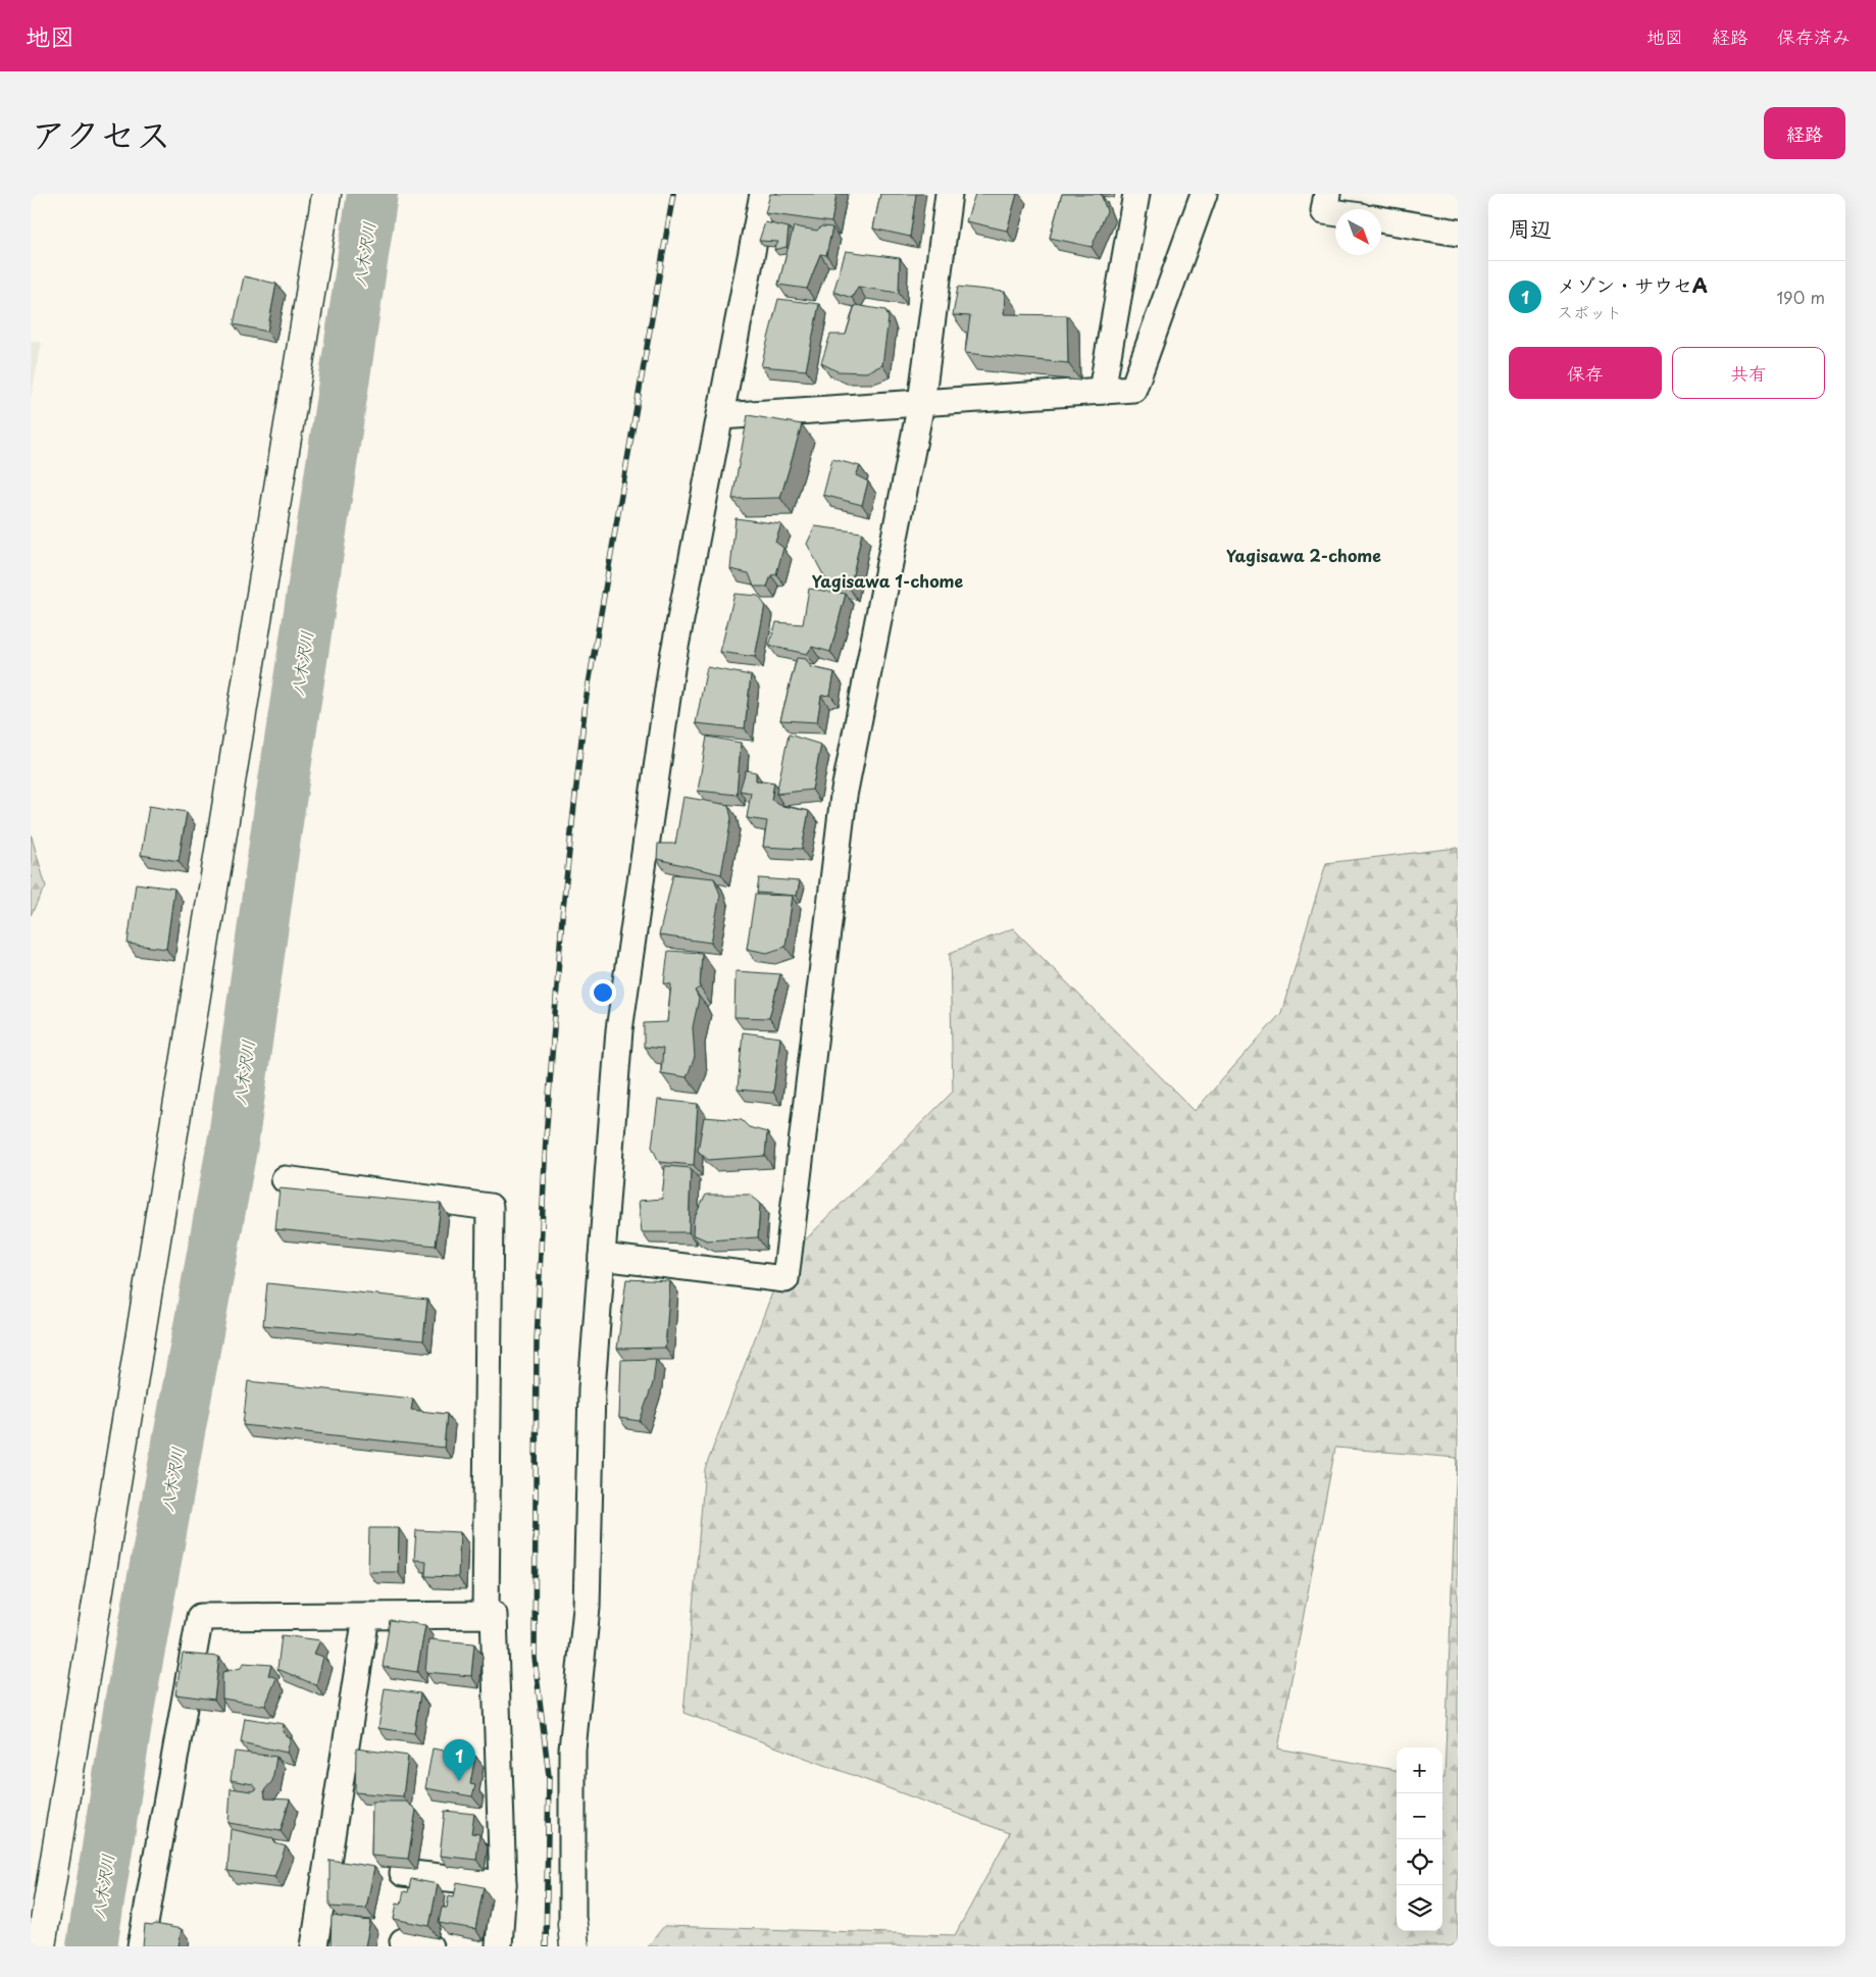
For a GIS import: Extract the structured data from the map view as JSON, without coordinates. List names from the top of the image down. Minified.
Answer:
{"districts":["Yagisawa 2-chome","Yagisawa 1-chome"],"water":["八木沢川"],"north":"bottom right","page":{"header":"地図","nav":["地図","経路","保存済み"],"title":"アクセス","buttons":["経路",["保存","共有"]],"heading":"周辺","list":[{"mark":"1","name":"メゾン・サウセA","note":"スポット","value":"190 m"}],"pins":"1","map_buttons":["+","−"]}}
